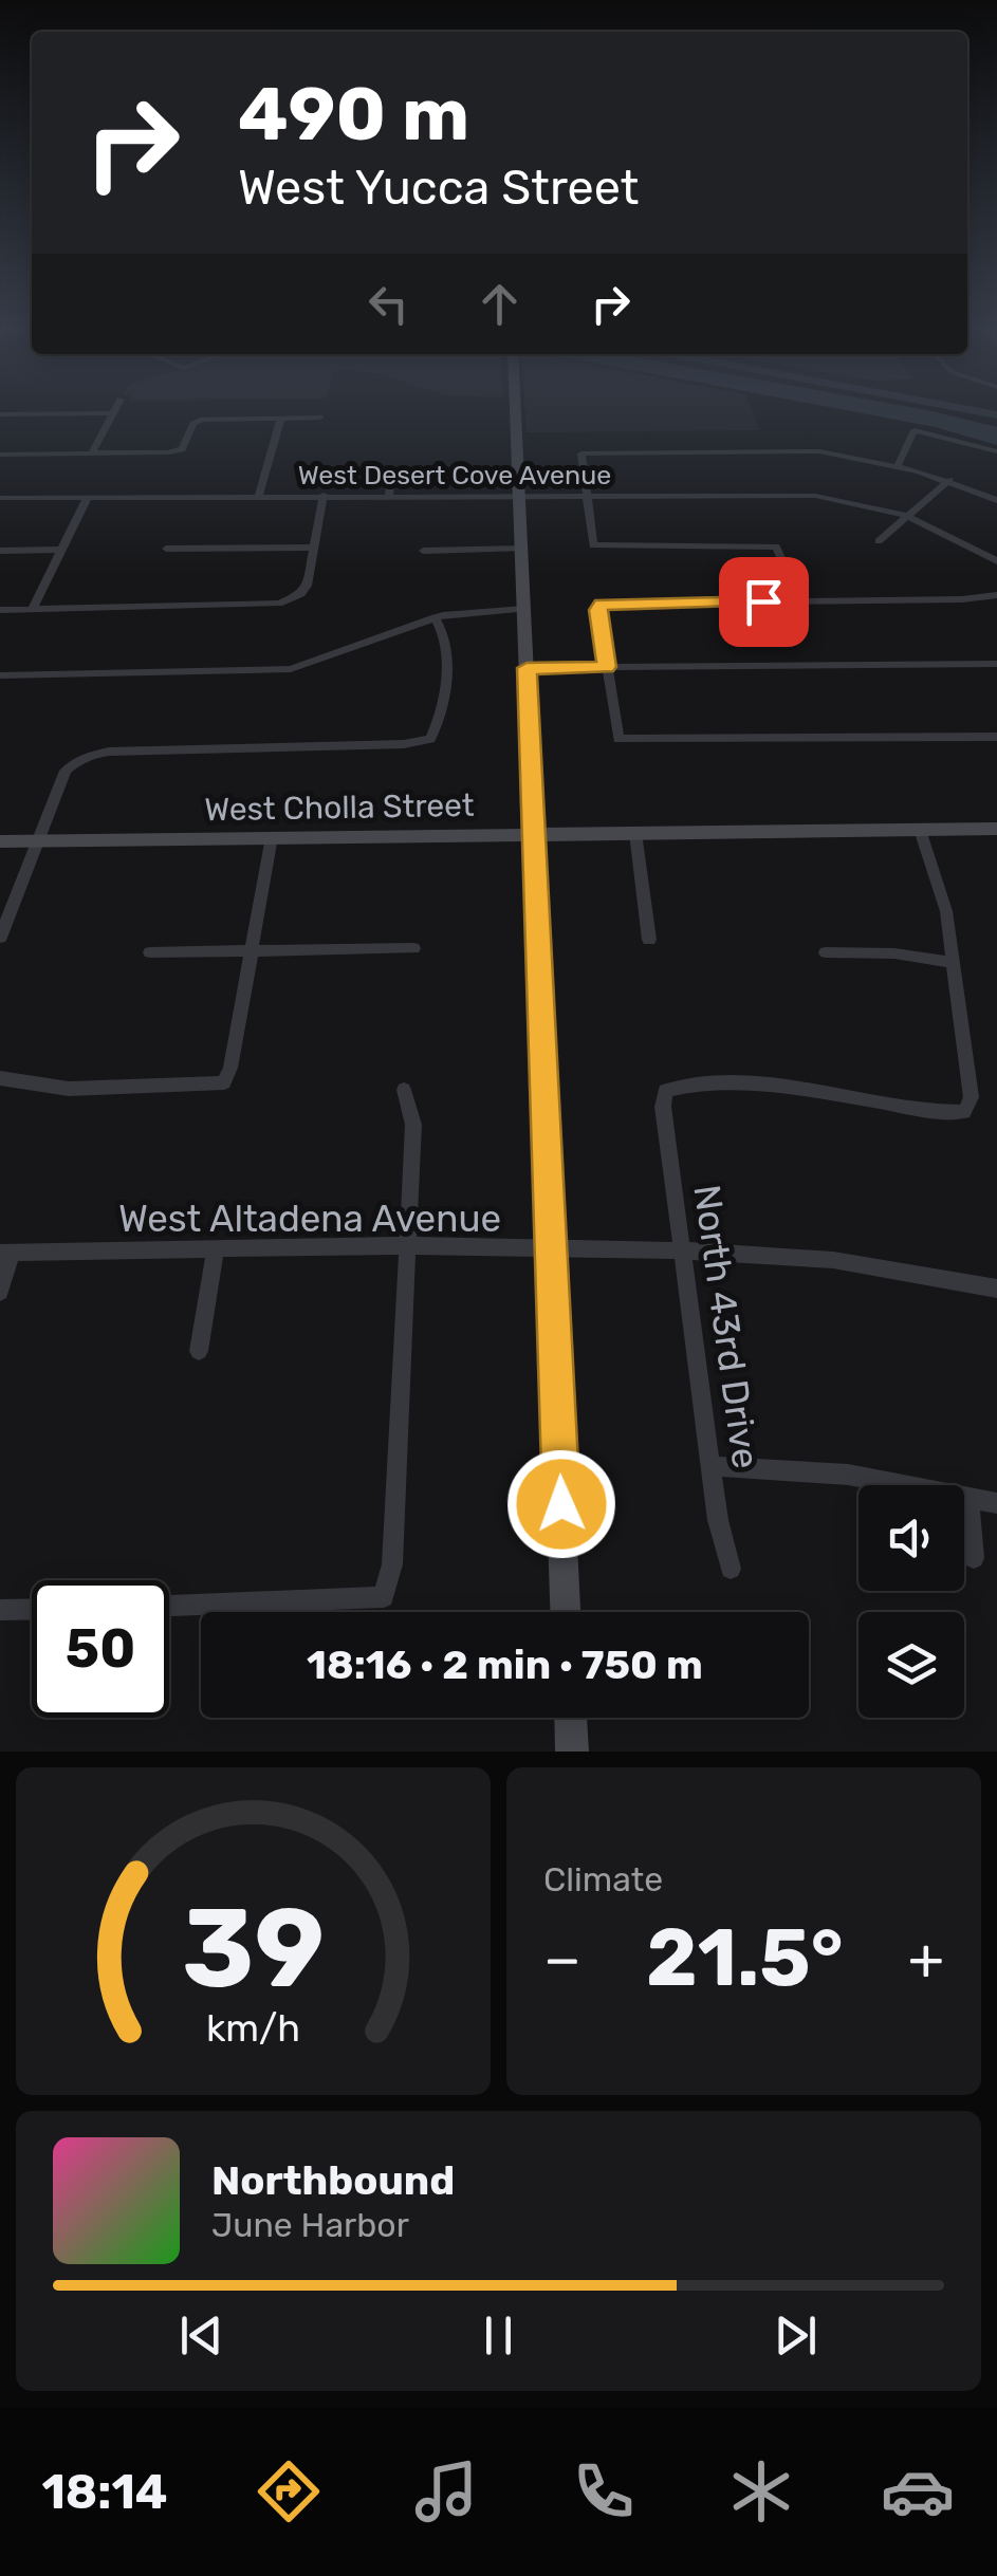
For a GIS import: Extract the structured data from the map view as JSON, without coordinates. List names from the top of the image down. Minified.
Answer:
{"streets":{"main road":["West Cholla Street"],"street":["West Desert Cove Avenue","West Altadena Avenue","North 43rd Drive"]},"crossings":[["West Altadena Avenue","North 43rd Drive"]],"page":{"turn":["490 m","West Yucca Street"],"limit":"50","trip":"18:16 · 2 min · 750 m","tile":"Climate","heat":["−","21.5°","+"],"song":["Northbound","June Harbor"],"tabs":"18:14","gauge":["39","km/h"]}}
